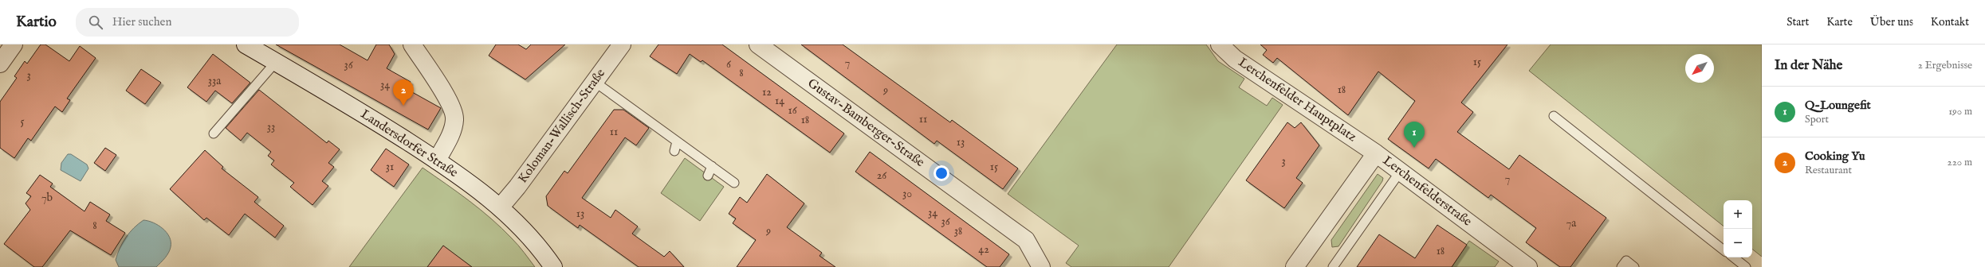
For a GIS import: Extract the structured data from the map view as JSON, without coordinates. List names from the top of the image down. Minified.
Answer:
{"streets":{"street":["Lerchenfelder Hauptplatz","Gustav-Bamberger-Straße","Koloman-Wallisch-Straße","Landersdorfer Straße","Lerchenfelderstraße"]},"crossings":[["Lerchenfelder Hauptplatz","Lerchenfelderstraße"],["Koloman-Wallisch-Straße","Landersdorfer Straße"]],"house_numbers":["15","7","6","36","8","3","33a","34","18","9","12","14","16","11","18","5","33","11","13","3","31","15","26","7","30","7b","34","13","36","7a","8","9","38","42","18"],"north":"bottom left","page":{"header":"Kartio","search":"Hier suchen","nav":["Start","Karte","Über uns","Kontakt"],"heading":["In der Nähe","2 Ergebnisse"],"pins":["2","1"],"list":[{"mark":"1","name":"Q-Loungefit","note":"Sport","value":"190 m"},{"mark":"2","name":"Cooking Yu","note":"Restaurant","value":"220 m"}],"map_buttons":["+","−"]}}
